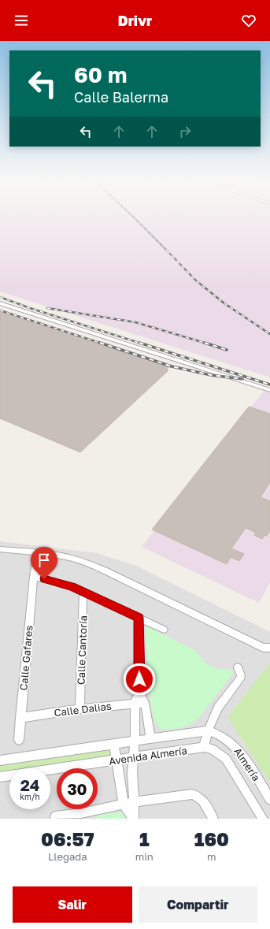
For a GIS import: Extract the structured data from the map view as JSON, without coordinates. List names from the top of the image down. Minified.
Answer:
{"streets":{"street":["Calle Cantoría","Calle Gafares","Calle Dalias","Avenida Almería","Almería"]},"crossings":[["Calle Cantoría","Calle Dalias"],["Calle Gafares","Calle Dalias"],["Avenida Almería","Almería"]],"page":{"header":"Drivr","turn":["60 m","Calle Balerma"],"speed":"24 km/h","limit":"30","eta":["06:57","Llegada","1","min","160","m"],"buttons":["Salir","Compartir"]}}
